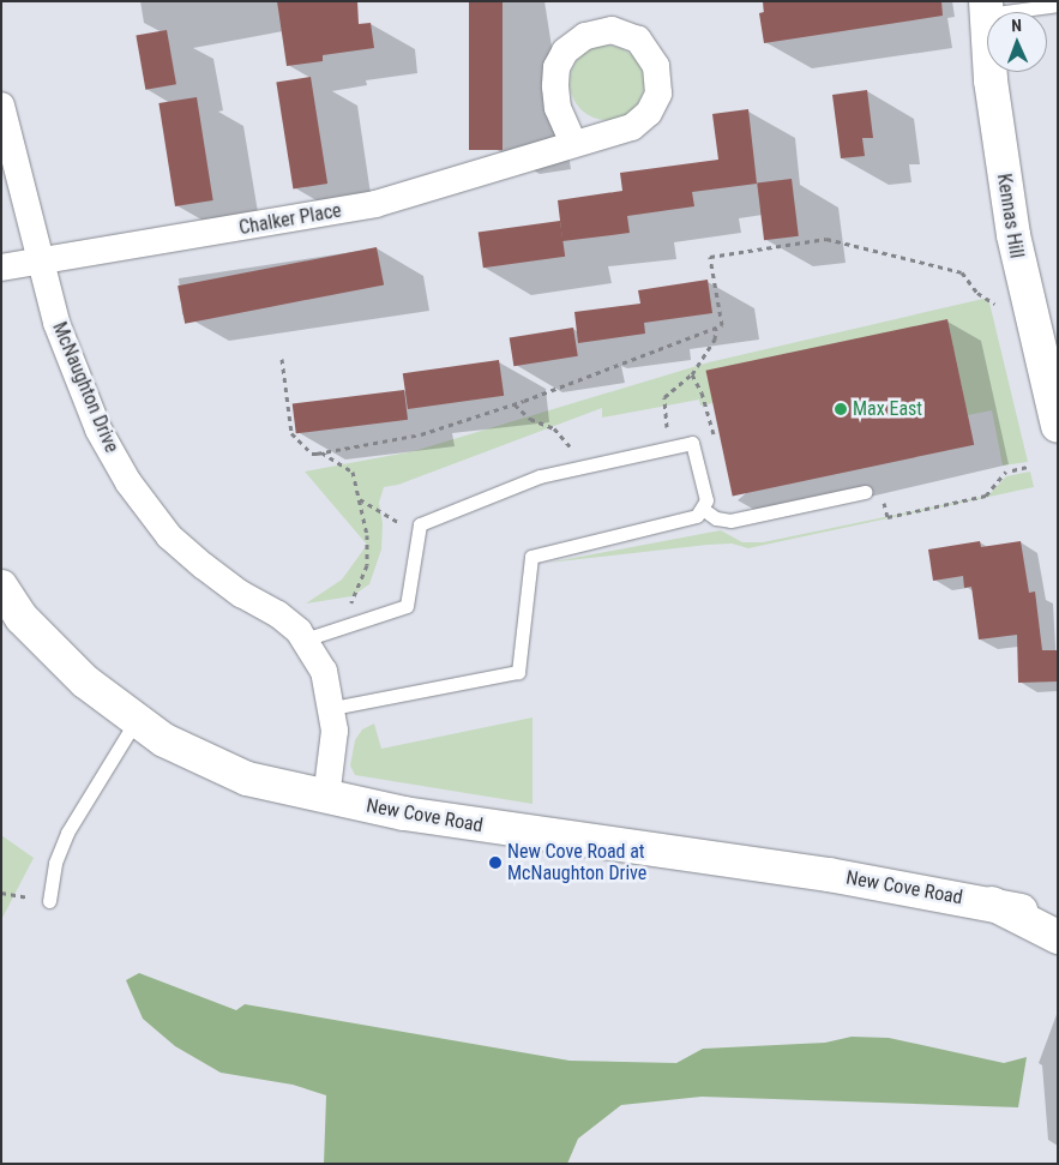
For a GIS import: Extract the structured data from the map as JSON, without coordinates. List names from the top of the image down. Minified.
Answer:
{"streets":{"street":["Kennas Hill","Chalker Place","McNaughton Drive","New Cove Road"]},"crossings":[["Chalker Place","McNaughton Drive"],["McNaughton Drive","New Cove Road"]],"places":["Max East","New Cove Road at McNaughton Drive"],"north":"top"}
